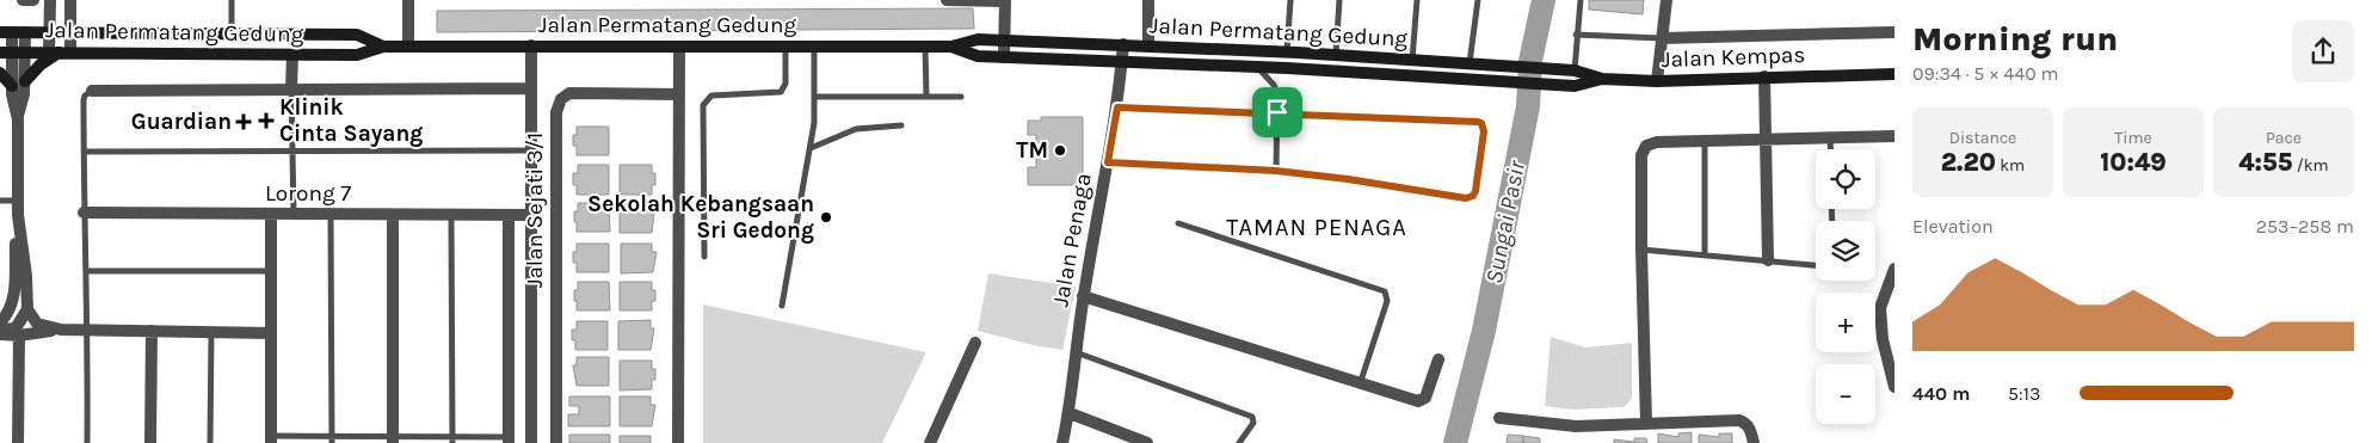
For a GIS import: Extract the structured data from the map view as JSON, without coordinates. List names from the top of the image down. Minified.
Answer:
{"streets":{"main road":["Jalan Permatang Gedung","Jalan Kempas"],"street":["Lorong 7","Jalan Sejati 3/1","Jalan Penaga"]},"crossings":[["Jalan Permatang Gedung","Jalan Kempas"],["Jalan Permatang Gedung","Jalan Penaga"]],"districts":["TAMAN PENAGA"],"water":["Sungai Pasir"],"places":{"health":["Klinik Cinta Sayang","Guardian"],"other":["TM","Sekolah Kebangsaan Sri Gedong"]},"page":{"heading":["Morning run","09:34 · 5 × 440 m"],"stats":[["Distance","2.20 km"],["Time","10:49"],["Pace","4:55 /km"]],"map_buttons":["+","−"],"chart":["Elevation","253–258 m"],"list":[{"name":"440 m","note":"5:13"}]}}
